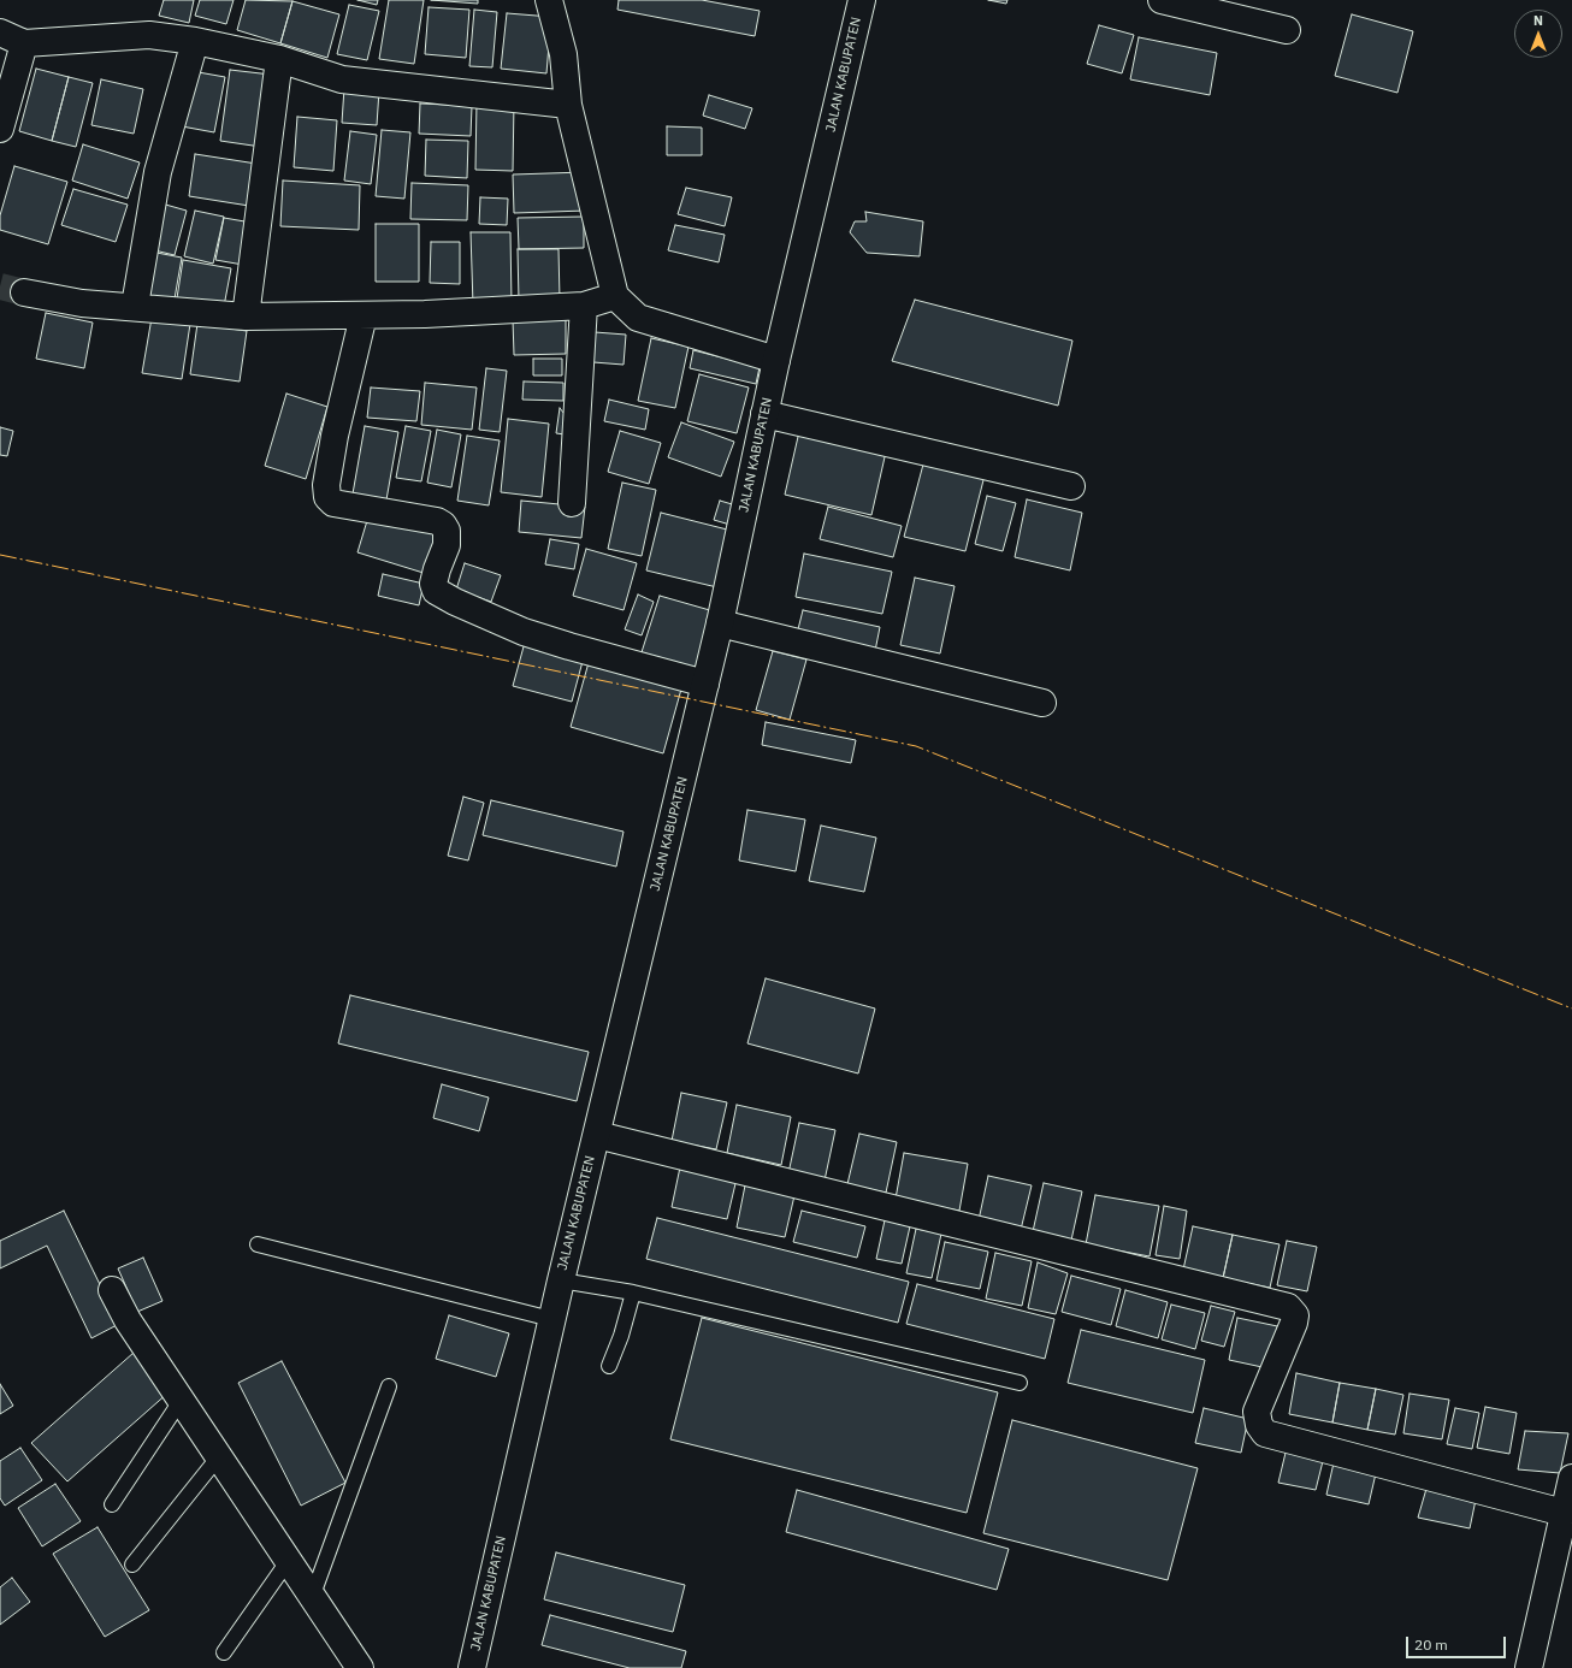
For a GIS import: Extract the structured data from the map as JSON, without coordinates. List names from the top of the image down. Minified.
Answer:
{"streets":{"street":["JALAN KABUPATEN"]},"scale_bar":"20 m","north":"top"}
